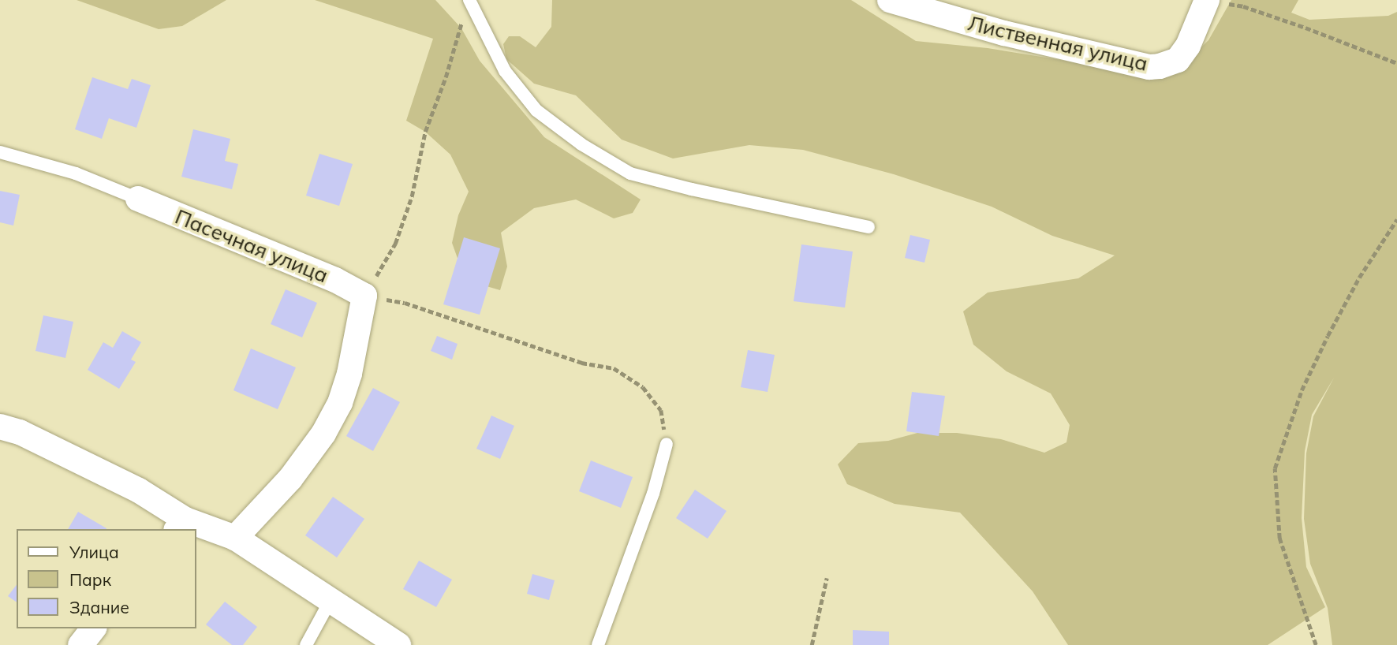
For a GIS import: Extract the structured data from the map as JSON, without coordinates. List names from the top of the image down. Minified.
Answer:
{"streets":{"street":["Лиственная улица","Пасечная улица"]},"legend":["Улица","Парк","Здание"]}
